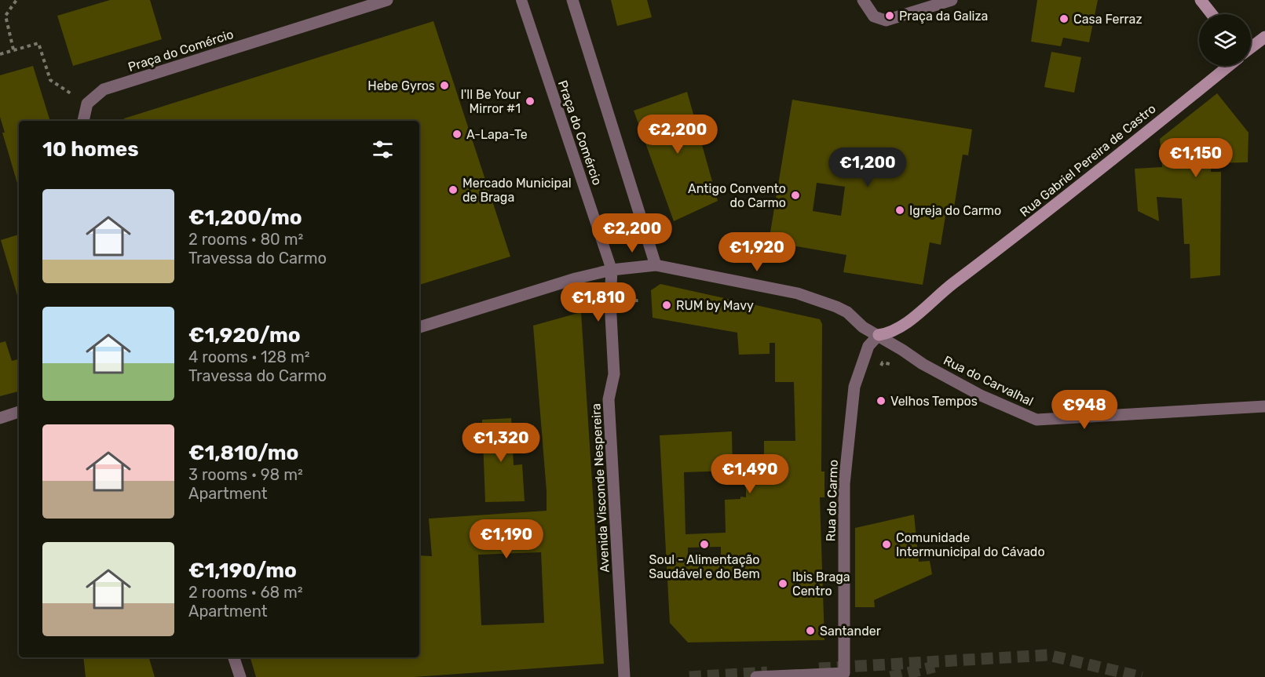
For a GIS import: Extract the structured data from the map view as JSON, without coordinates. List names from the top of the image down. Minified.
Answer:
{"streets":{"street":["Praça do Comércio","Rua Gabriel Pereira de Castro","Rua do Carvalhal","Avenida Visconde Nespereira","Rua do Carmo"]},"crossings":[["Praça do Comércio","Avenida Visconde Nespereira"],["Rua Gabriel Pereira de Castro","Rua do Carvalhal"],["Rua Gabriel Pereira de Castro","Rua do Carmo"],["Rua do Carvalhal","Rua do Carmo"]],"places":["Praça da Galiza","Casa Ferraz","Hebe Gyros","I'll Be Your Mirror #1","A-Lapa-Te","Mercado Municipal de Braga","Antigo Convento do Carmo","Igreja do Carmo","RUM by Mavy","Velhos Tempos","Soul - Alimentação Saudável e do Bem","Comunidade Intermunicipal do Cávado","Ibis Braga Centro","Santander"],"page":{"price":["€2,200","€1,150","€1,200","€2,200","€1,920","€1,810","€948","€1,320","€1,490","€1,190"],"heading":"10 homes","list":[{"name":"€1,200/mo","note":"2 rooms · 80 m² · Travessa do Carmo"},{"name":"€1,920/mo","note":"4 rooms · 128 m² · Travessa do Carmo"},{"name":"€1,810/mo","note":"3 rooms · 98 m² · Apartment"},{"name":"€1,190/mo","note":"2 rooms · 68 m² · Apartment"}]}}
